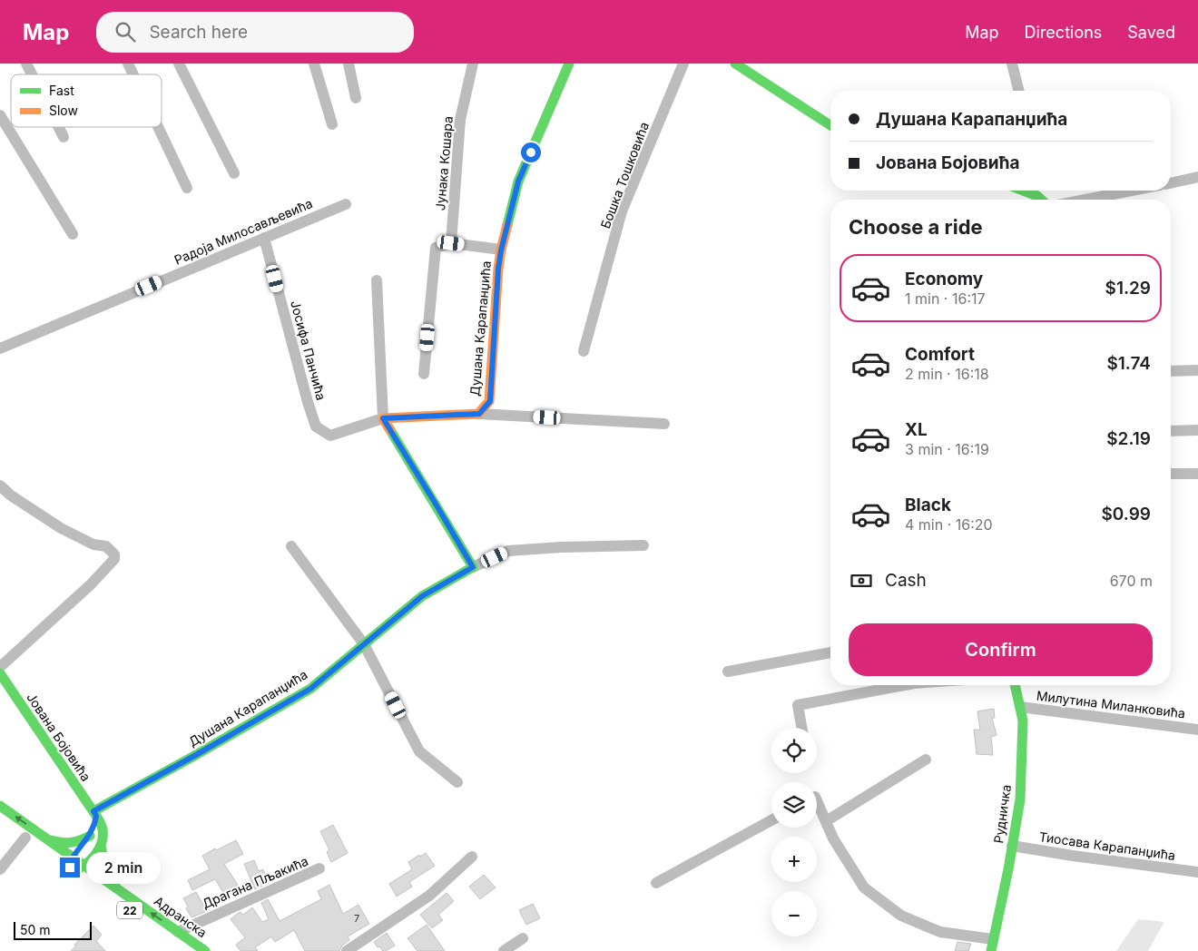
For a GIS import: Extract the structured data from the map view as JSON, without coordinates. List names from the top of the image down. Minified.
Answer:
{"streets":{"street":["Јунака Кошара","Бошка Тошковића","Радоја Милосављевића","Душана Карапанџића","Јосифа Панчића","Милутина Миланковића","Јована Бојовића","Рудничка","Тиосава Карапанџића","Драгана Пљакића","22","Адранска"]},"crossings":[["Радоја Милосављевића","Јосифа Панчића"],["Душана Карапанџића","Јосифа Панчића"],["Душана Карапанџића","Јована Бојовића"],["Милутина Миланковића","Рудничка"],["Јована Бојовића","22"],["Јована Бојовића","Адранска"],["Рудничка","Тиосава Карапанџића"],["Драгана Пљакића","Адранска"],["22","Адранска"]],"house_numbers":["7"],"legend":["Fast","Slow"],"scale_bar":"50 m","page":{"header":"Map","search":"Search here","nav":["Map","Directions","Saved"],"banner":["Душана Карапанџића","Јована Бојовића"],"heading":"Choose a ride","list":[{"name":"Economy","note":"1 min · 16:17","value":"$1.29"},{"name":"Comfort","note":"2 min · 16:18","value":"$1.74"},{"name":"XL","note":"3 min · 16:19","value":"$2.19"},{"name":"Black","note":"4 min · 16:20","value":"$0.99"}],"pay":["Cash","670 m"],"buttons":"Confirm","map_buttons":["+","−"],"bubble":"2 min","scale":"50 m"}}
